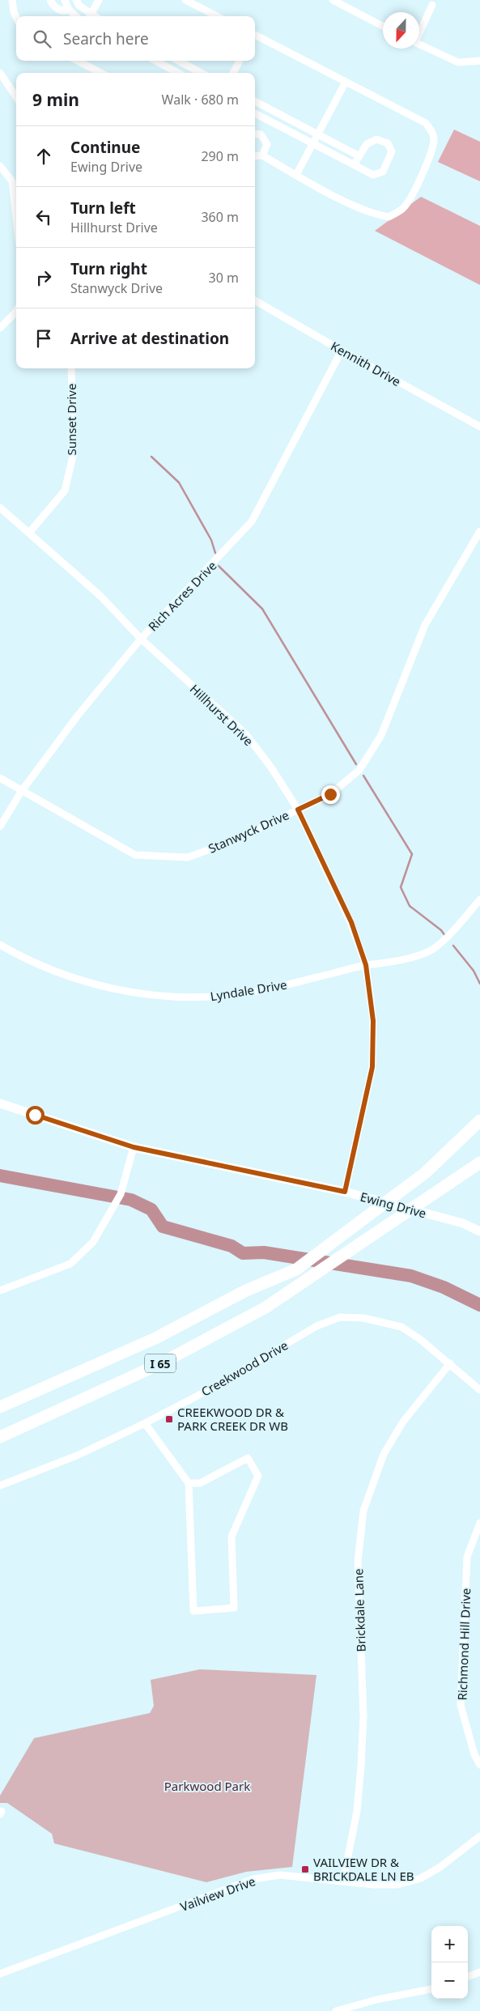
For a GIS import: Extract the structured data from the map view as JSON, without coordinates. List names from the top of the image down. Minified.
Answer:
{"streets":{"highway":["I 65"],"main road":["Ewing Drive"],"street":["Kennith Drive","Sunset Drive","Rich Acres Drive","Hillhurst Drive","Stanwyck Drive","Lyndale Drive","Creekwood Drive","Brickdale Lane","Richmond Hill Drive","Vailview Drive"]},"crossings":[["Kennith Drive","Rich Acres Drive"],["Sunset Drive","Hillhurst Drive"],["Rich Acres Drive","Hillhurst Drive"],["Rich Acres Drive","Stanwyck Drive"],["Hillhurst Drive","Stanwyck Drive"],["Hillhurst Drive","Lyndale Drive"],["Hillhurst Drive","Ewing Drive"],["Creekwood Drive","Brickdale Lane"],["Brickdale Lane","Vailview Drive"]],"parks":["Parkwood Park"],"places":{"transit":["CREEKWOOD DR & PARK CREEK DR WB","VAILVIEW DR & BRICKDALE LN EB"]},"north":"bottom","page":{"search":"Search here","heading":["9 min","Walk · 680 m"],"list":[["Continue","Ewing Drive","290 m"],["Turn left","Hillhurst Drive","360 m"],["Turn right","Stanwyck Drive","30 m"],"Arrive at destination"],"map_buttons":["+","−"]}}
